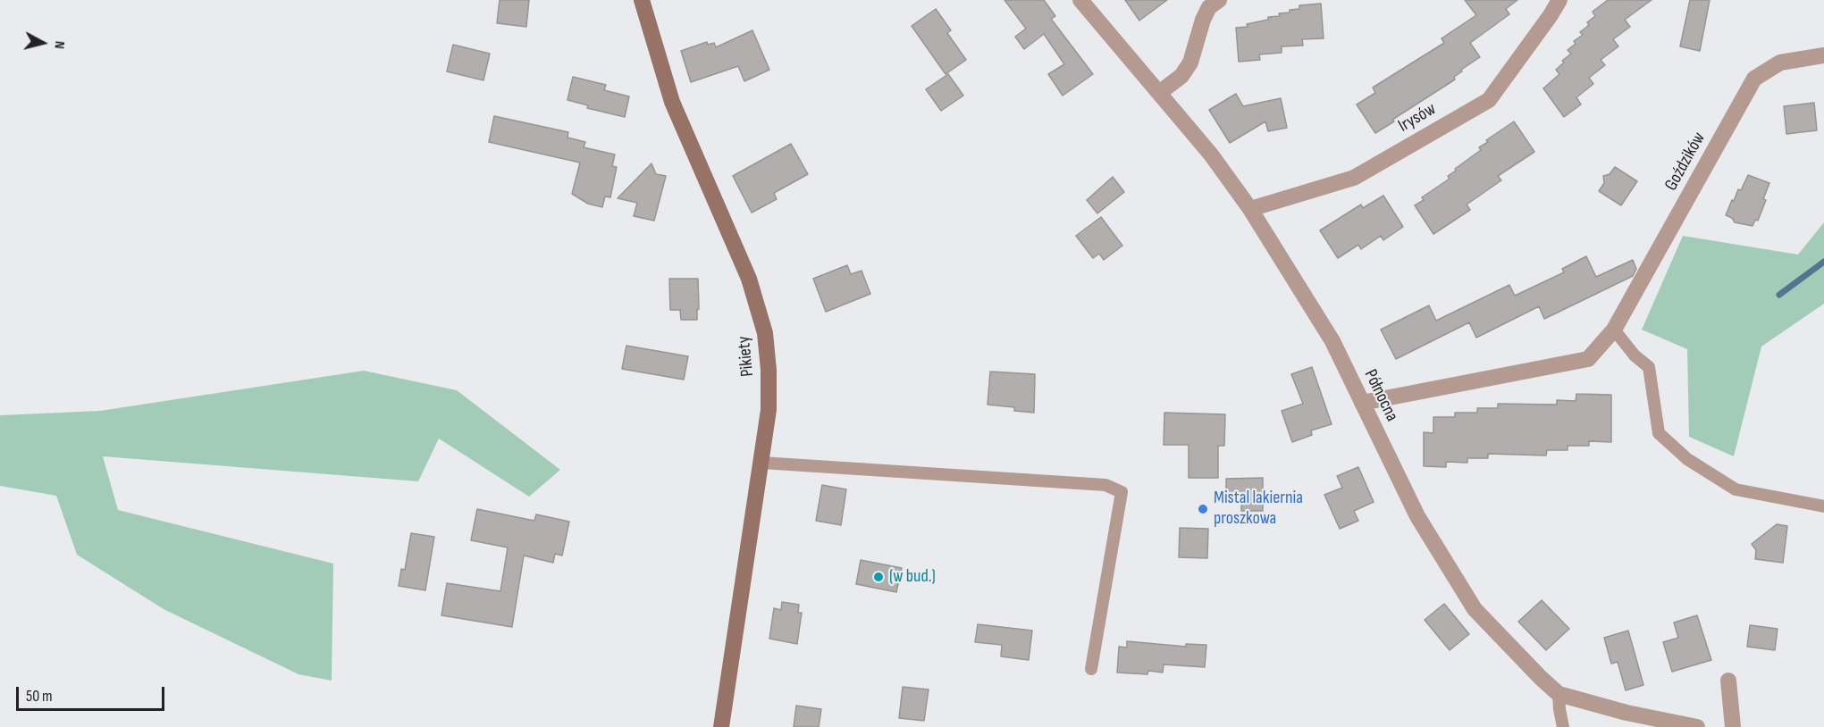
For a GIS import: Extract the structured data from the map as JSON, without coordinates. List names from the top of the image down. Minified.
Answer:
{"streets":{"street":["Irysów","Goździków","Pikiety","Północna"]},"crossings":[["Irysów","Północna"],["Goździków","Północna"]],"places":["Mistal lakiernia proszkowa","(w bud.)"],"scale_bar":"50 m","north":"right"}
